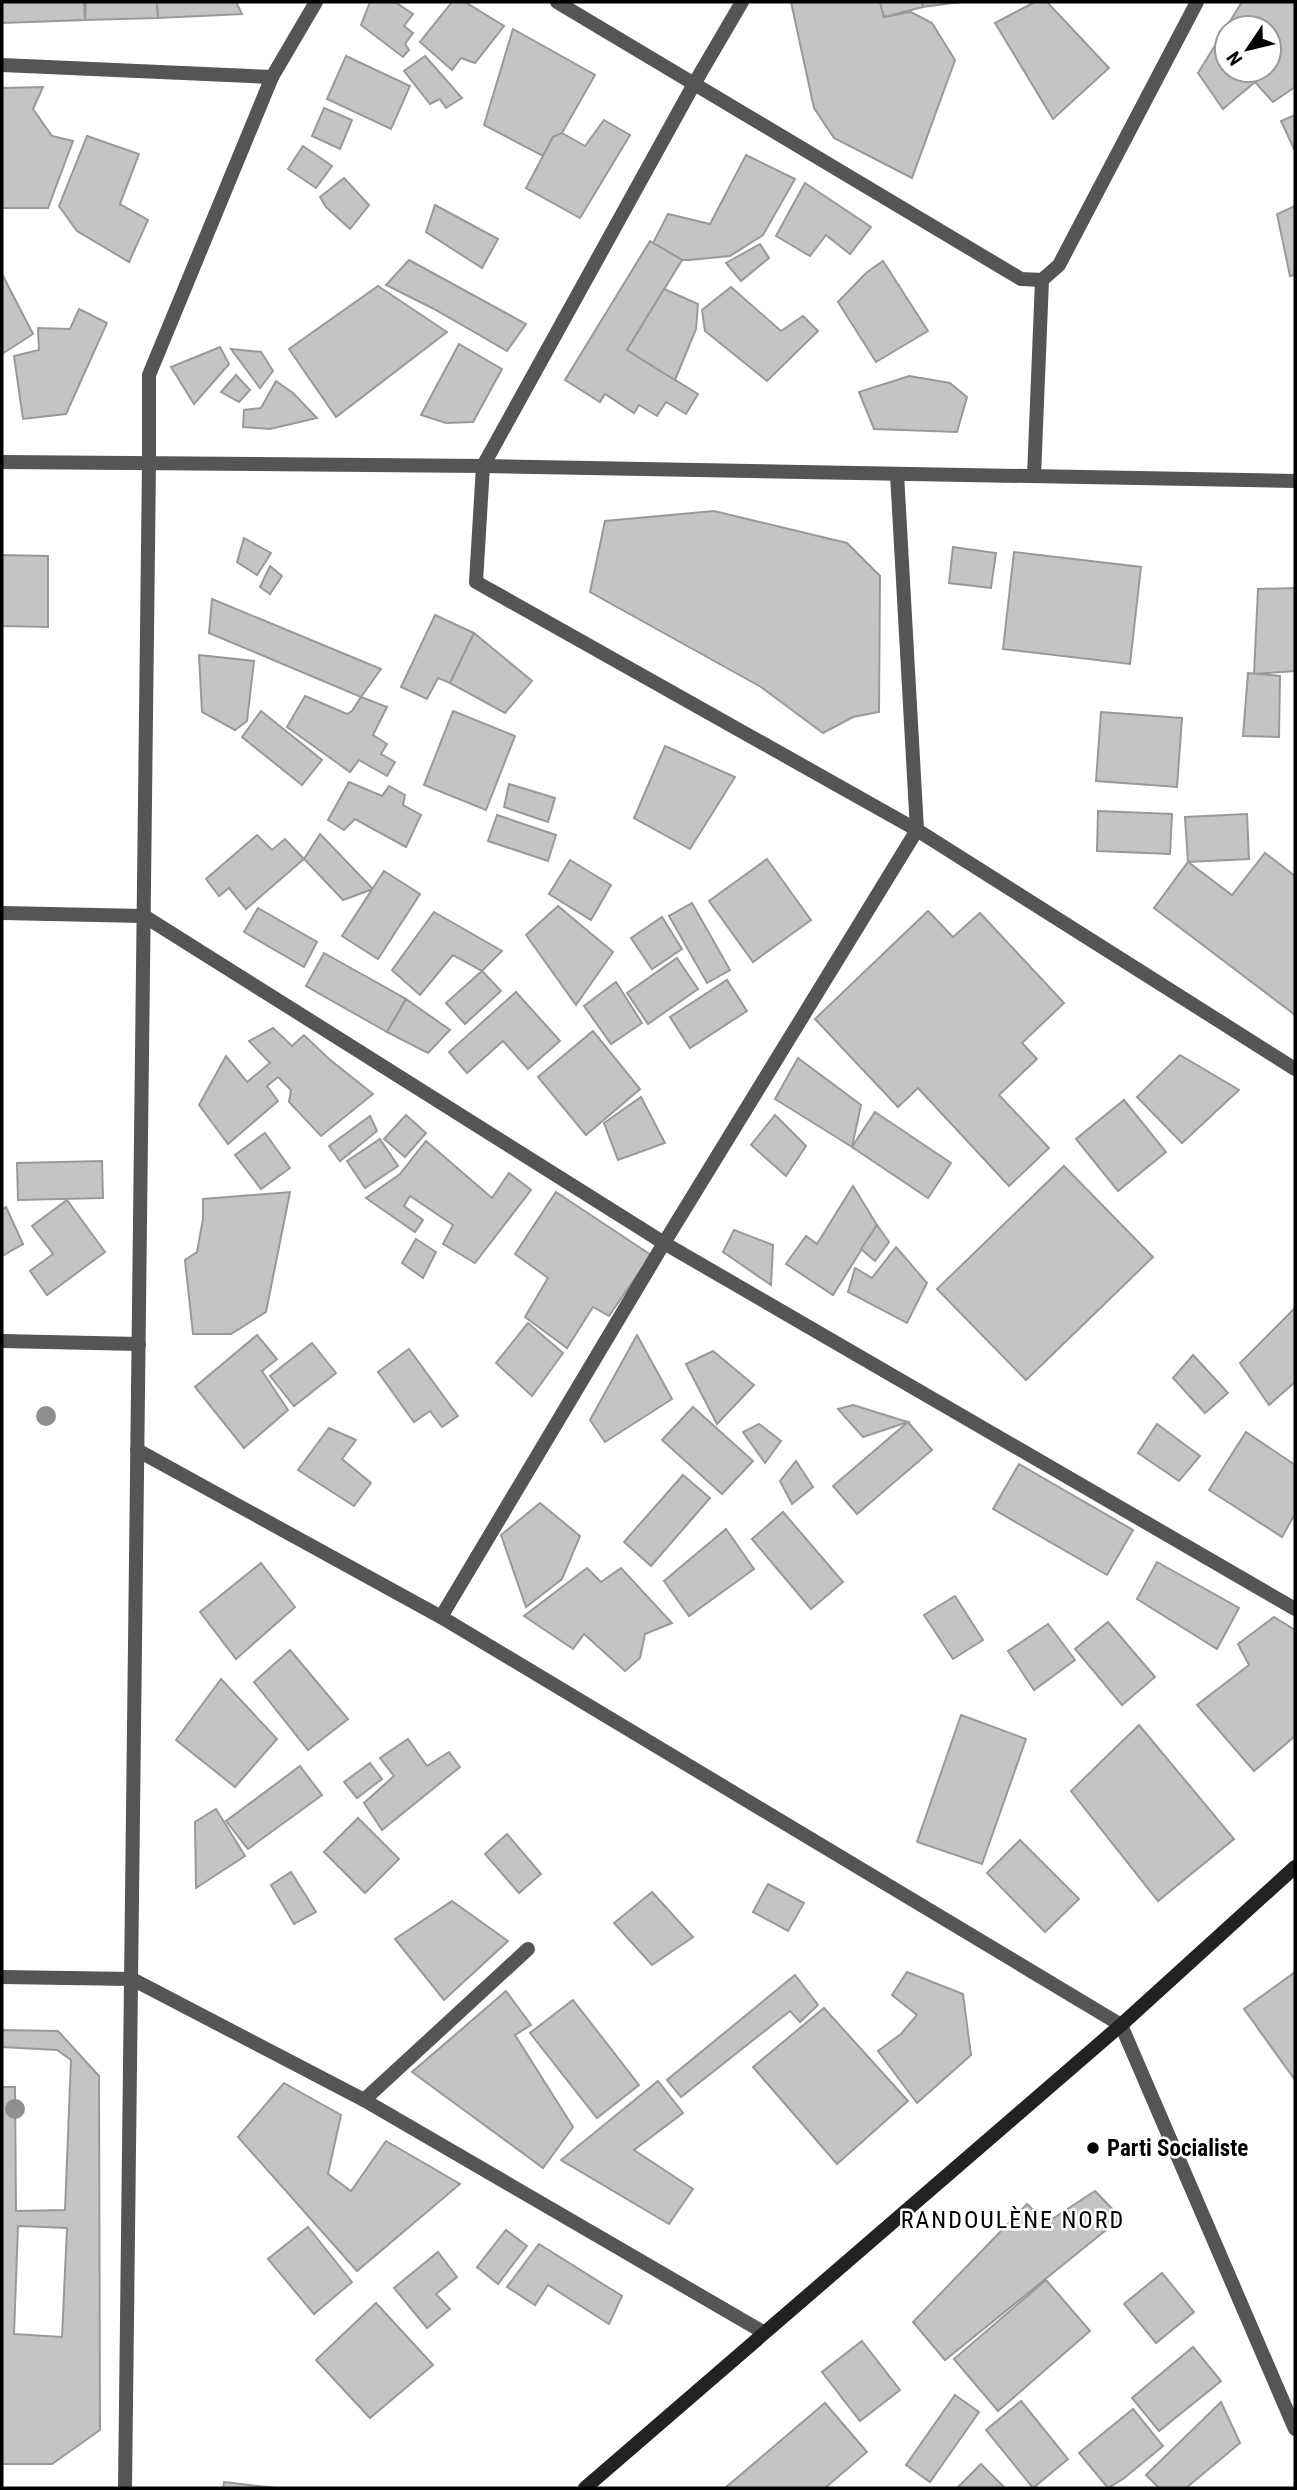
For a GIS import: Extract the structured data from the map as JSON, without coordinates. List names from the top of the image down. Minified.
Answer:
{"districts":["RANDOULÈNE NORD"],"places":["Parti Socialiste"],"north":"bottom left"}
